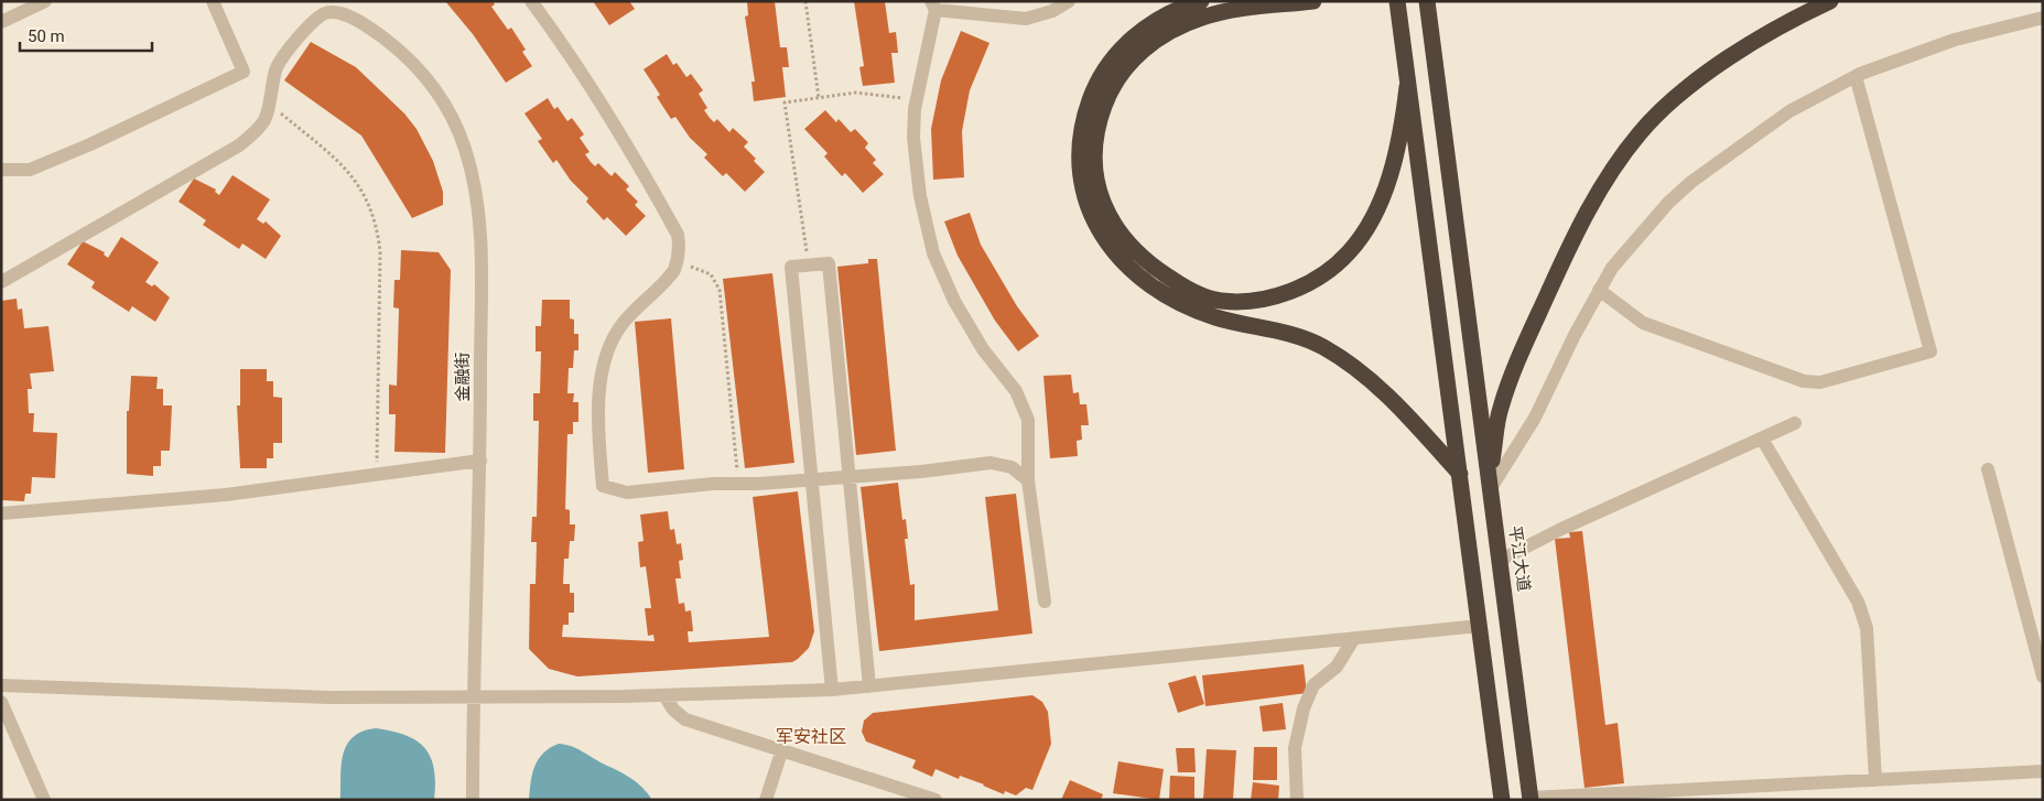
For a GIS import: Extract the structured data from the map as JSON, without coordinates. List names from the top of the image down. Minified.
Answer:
{"streets":{"highway":["平江大道"],"street":["金融街"]},"districts":["军安社区"],"scale_bar":"50 m"}
